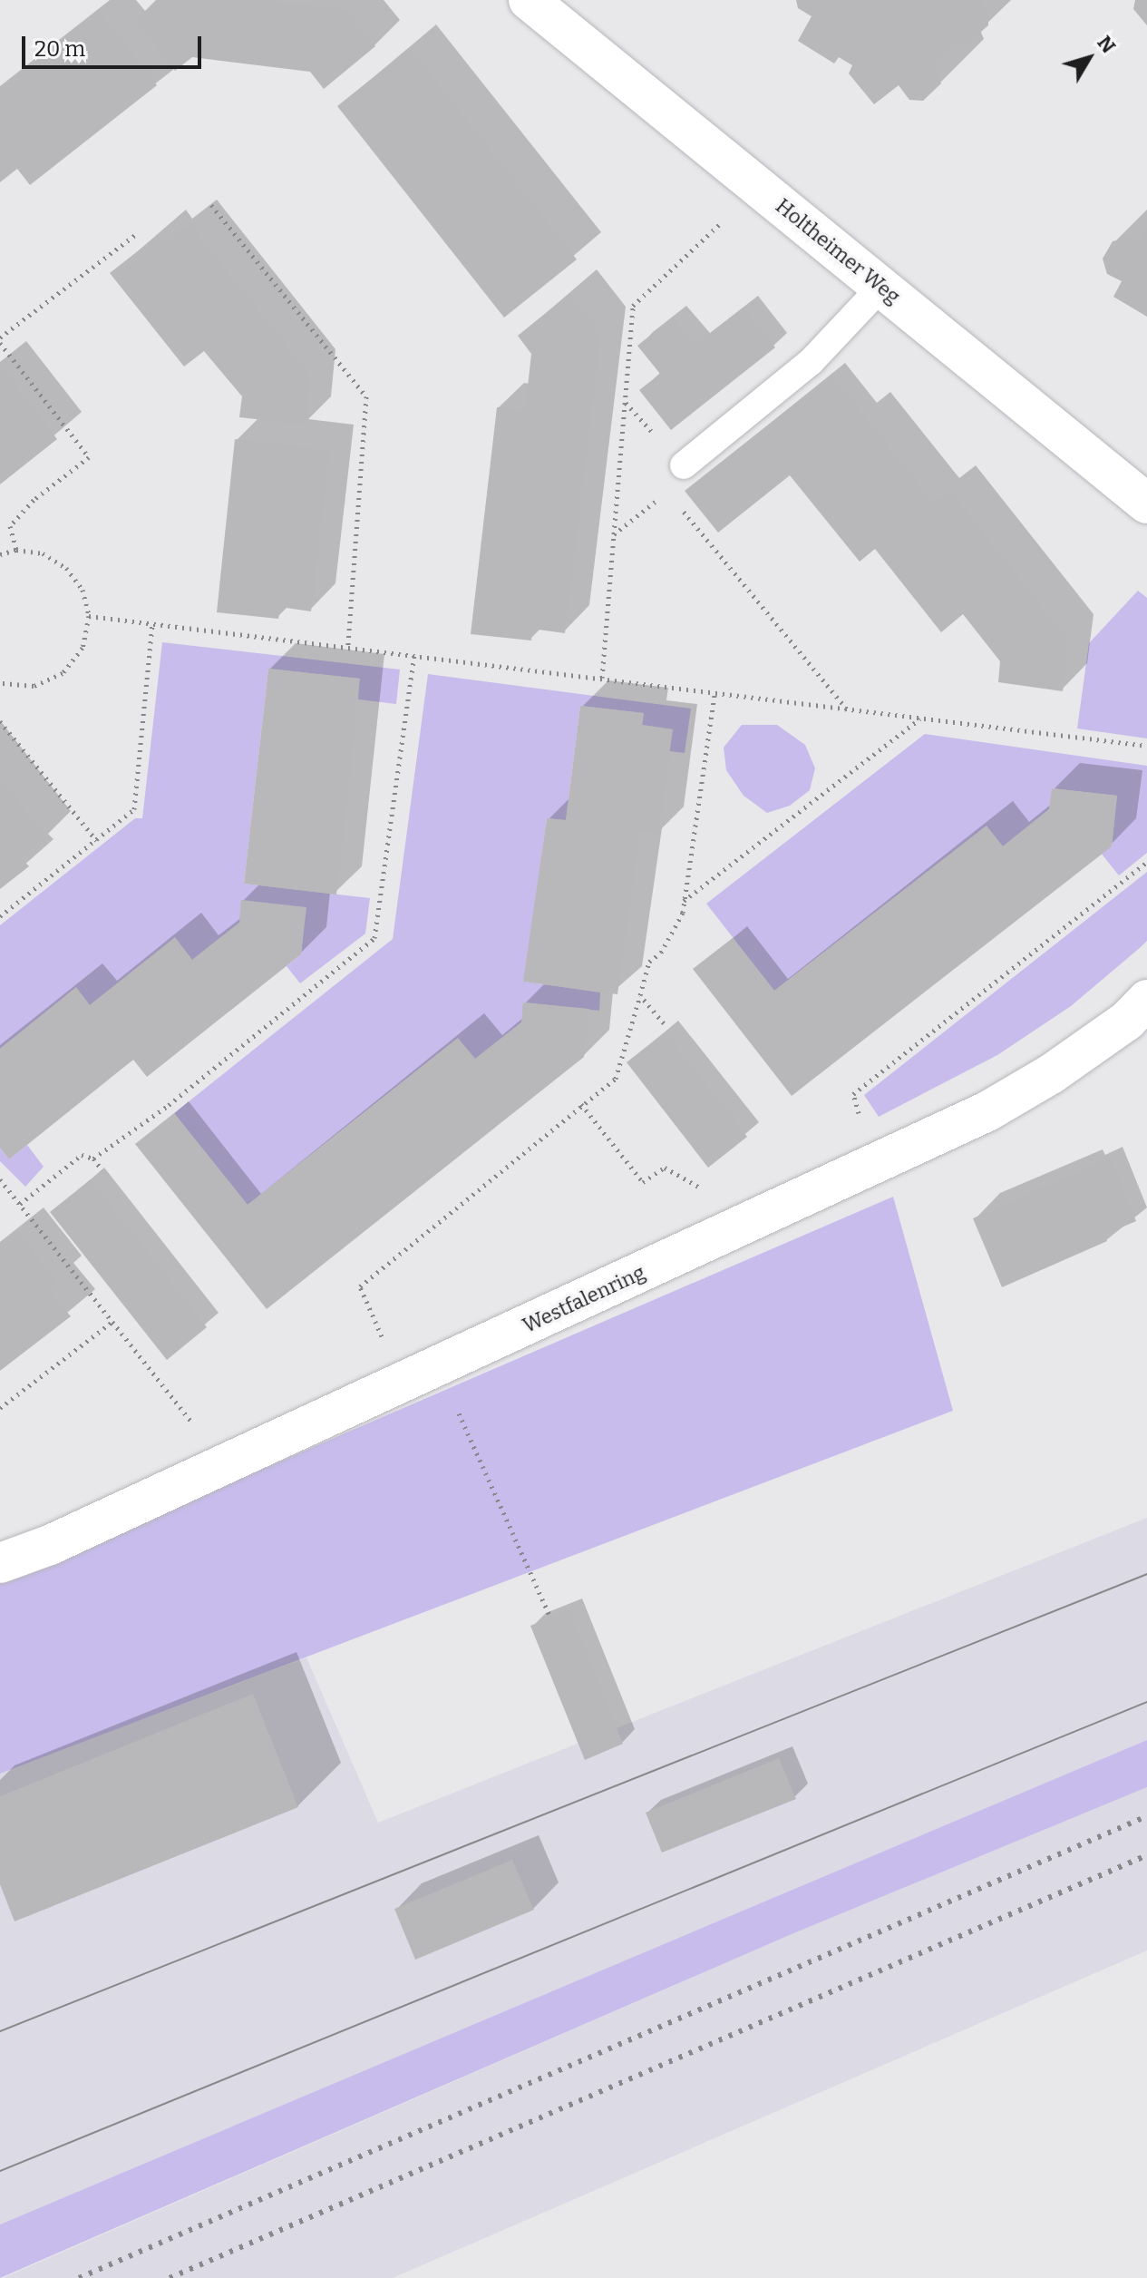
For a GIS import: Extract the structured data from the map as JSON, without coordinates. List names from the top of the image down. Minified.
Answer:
{"streets":{"street":["Holtheimer Weg","Westfalenring"]},"scale_bar":"20 m","north":"top right"}
